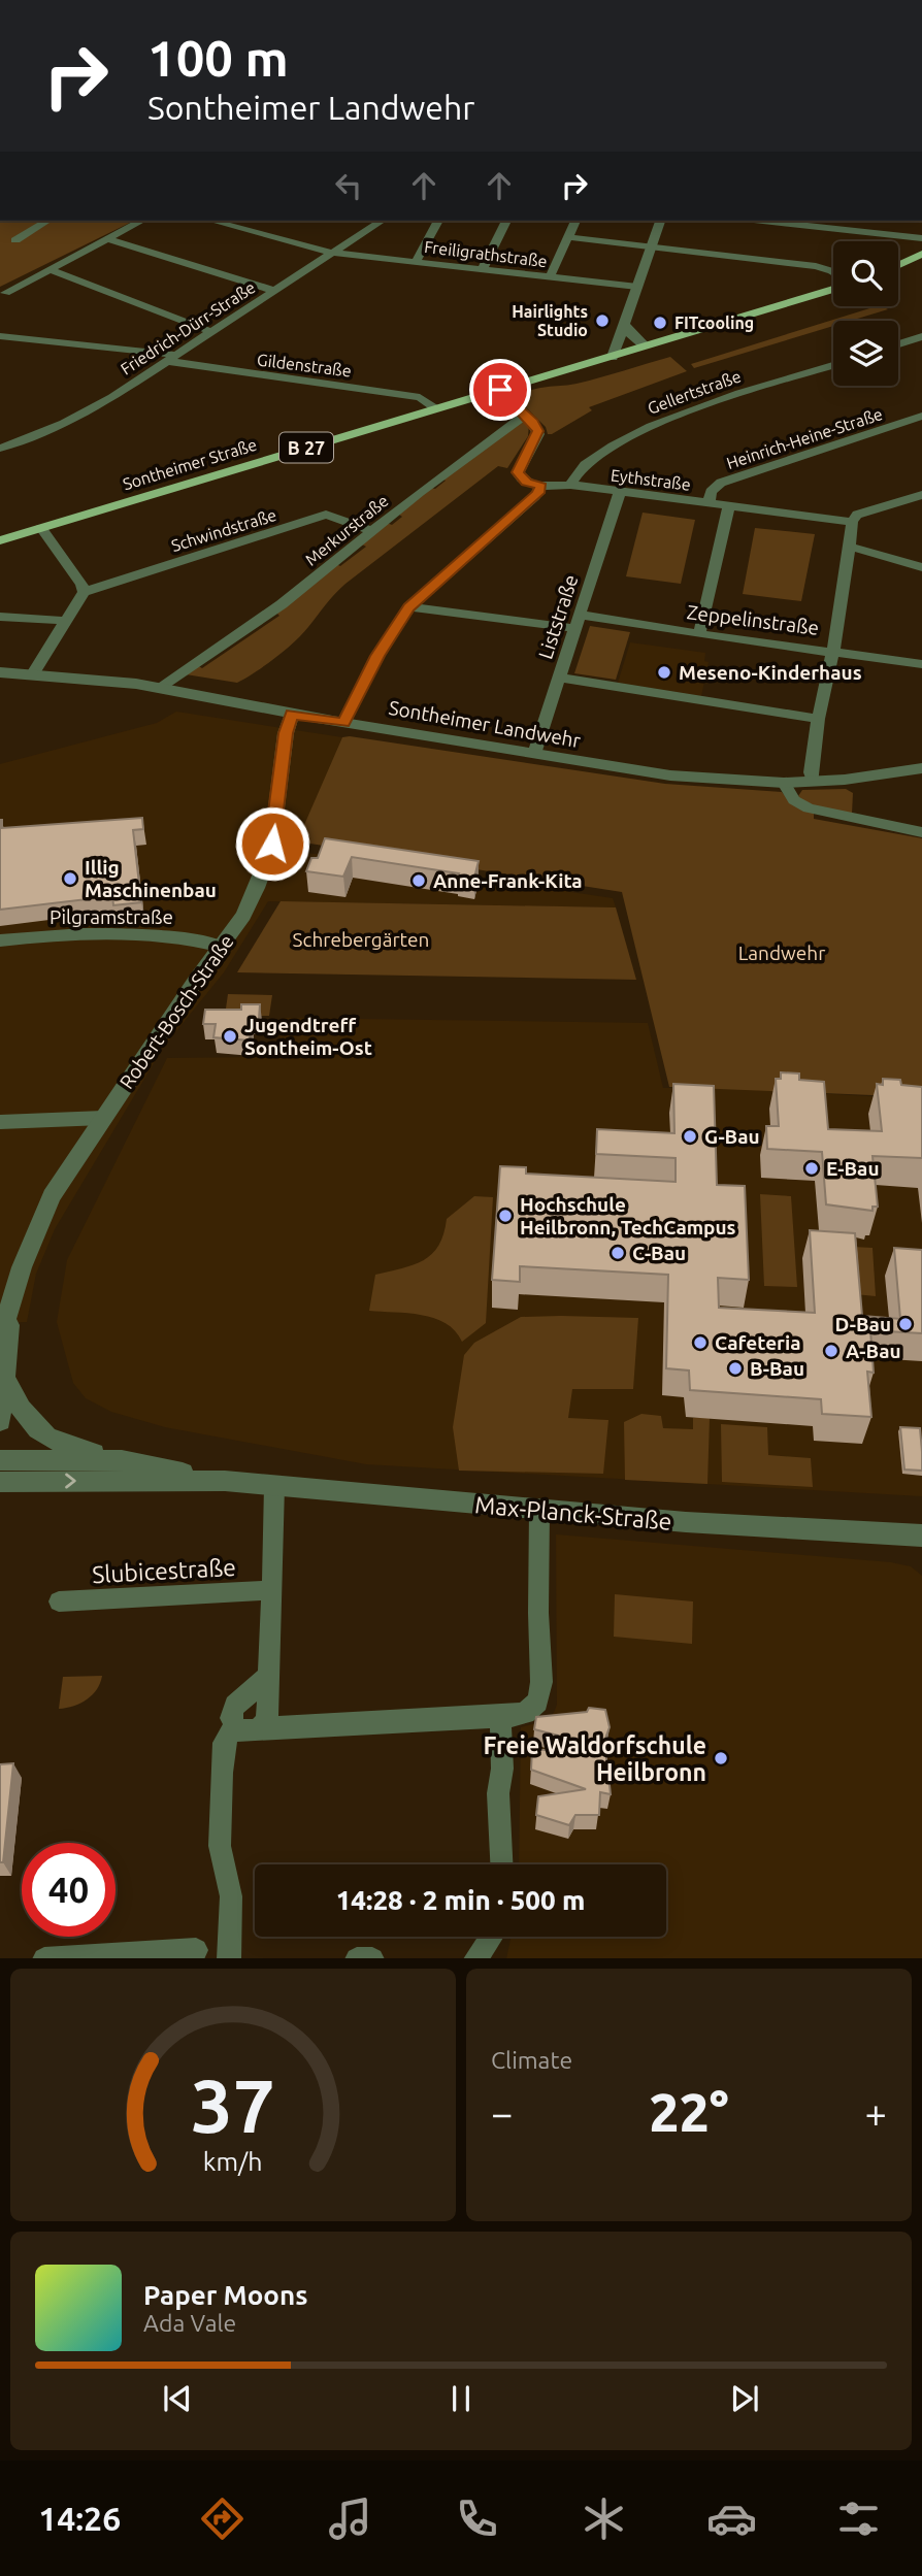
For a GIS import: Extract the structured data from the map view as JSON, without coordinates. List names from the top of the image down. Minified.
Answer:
{"streets":{"main road":["B 27","Sontheimer Straße"],"street":["Freiligrathstraße","Friedrich-Dürr-Straße","Gildenstraße","Gellertstraße","Heinrich-Heine-Straße","Eythstraße","Schwindstraße","Merkurstraße","Liststraße","Zeppelinstraße","Sontheimer Landwehr","Pilgramstraße","Robert-Bosch-Straße","Max-Planck-Straße","Slubicestraße"]},"crossings":[["Freiligrathstraße","Friedrich-Dürr-Straße"],["Friedrich-Dürr-Straße","Gildenstraße"],["Gildenstraße","Sontheimer Straße"],["Gellertstraße","Eythstraße"],["Heinrich-Heine-Straße","Eythstraße"],["Eythstraße","Liststraße"],["Schwindstraße","Merkurstraße"],["Merkurstraße","Sontheimer Landwehr"],["Liststraße","Zeppelinstraße"],["Liststraße","Sontheimer Landwehr"],["Sontheimer Landwehr","Robert-Bosch-Straße"],["Pilgramstraße","Robert-Bosch-Straße"]],"parks":["Schrebergärten","Landwehr"],"places":["Hairlights Studio","FITcooling","Meseno-Kinderhaus","Illig Maschinenbau","Anne-Frank-Kita","Jugendtreff Sontheim-Ost","G-Bau","E-Bau","Hochschule Heilbronn, TechCampus","C-Bau","D-Bau","Cafeteria","A-Bau","B-Bau","Freie Waldorfschule Heilbronn"],"page":{"turn":["100 m","Sontheimer Landwehr"],"limit":"40","trip":"14:28 · 2 min · 500 m","tile":"Climate","heat":["−","22°","+"],"song":["Paper Moons","Ada Vale"],"tabs":"14:26","gauge":["37","km/h"]}}
